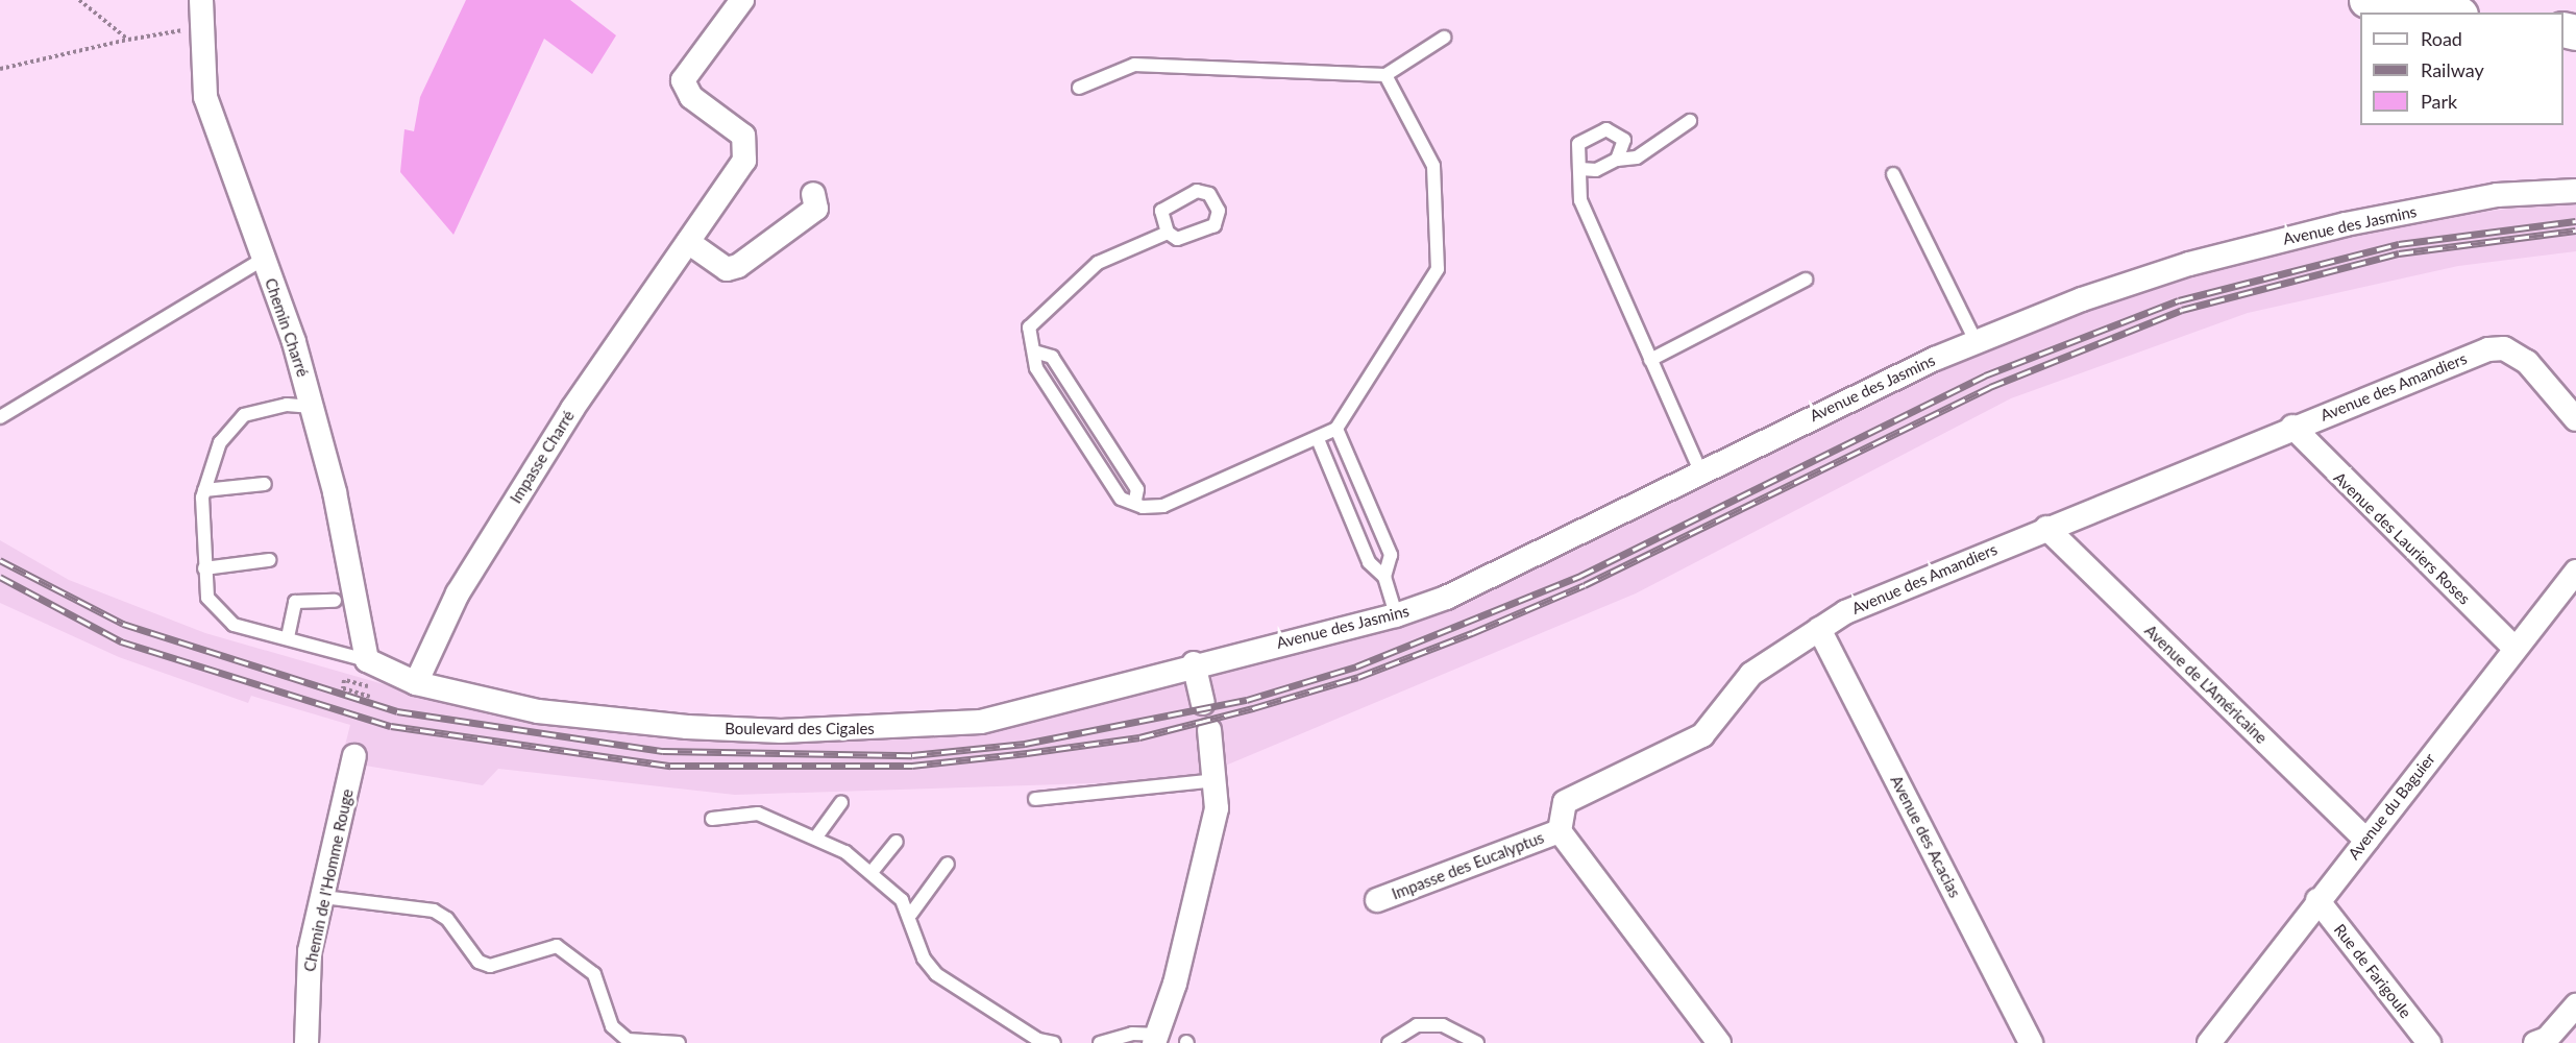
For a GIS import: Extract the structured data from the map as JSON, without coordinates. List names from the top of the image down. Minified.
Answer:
{"streets":{"street":["Avenue des Jasmins","Chemin Charré","Avenue des Amandiers","Impasse Charré","Avenue des Lauriers Roses","Avenue de L'Américaine","Boulevard des Cigales","Avenue du Baguier","Avenue des Acacias","Impasse des Eucalyptus","Chemin de l'Homme Rouge","Rue de Farigoule"]},"crossings":[["Avenue des Jasmins","Boulevard des Cigales"],["Chemin Charré","Boulevard des Cigales"],["Avenue des Amandiers","Avenue des Lauriers Roses"],["Avenue des Amandiers","Avenue de L'Américaine"],["Avenue des Amandiers","Avenue des Acacias"],["Avenue des Amandiers","Impasse des Eucalyptus"],["Impasse Charré","Boulevard des Cigales"],["Avenue des Lauriers Roses","Avenue du Baguier"],["Avenue de L'Américaine","Avenue du Baguier"],["Avenue du Baguier","Rue de Farigoule"]],"legend":["Road","Railway","Park"]}
